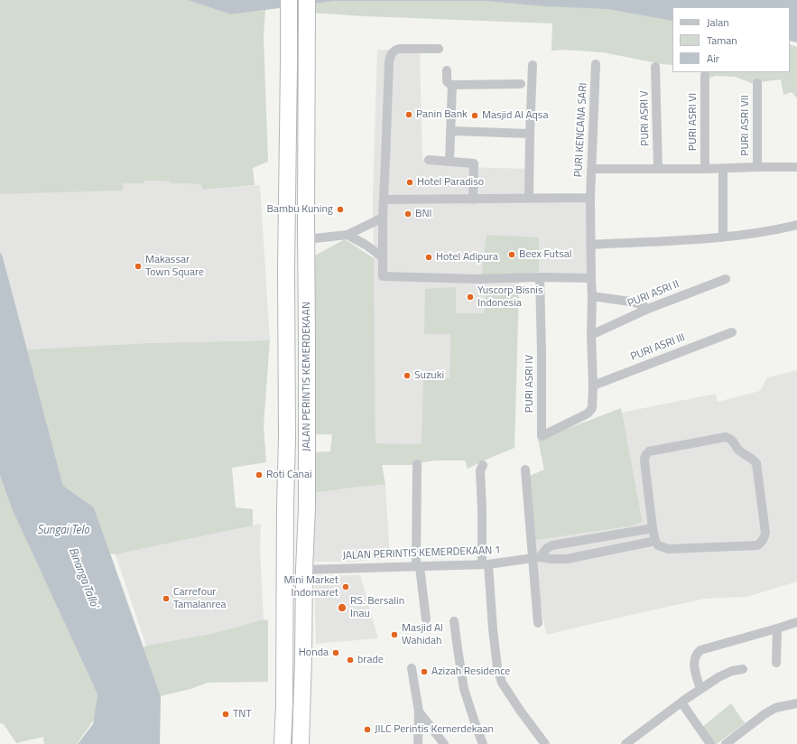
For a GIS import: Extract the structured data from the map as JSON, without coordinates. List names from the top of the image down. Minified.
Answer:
{"streets":{"highway":["JALAN PERINTIS KEMERDEKAAN"],"street":["PURI ASRI V","PURI ASRI VI","PURI ASRI VII","PURI KENCANA SARI","PURI ASRI II","PURI ASRI III","PURI ASRI IV","JALAN PERINTIS KEMERDEKAAN 1"]},"crossings":[["PURI KENCANA SARI","PURI ASRI II"],["PURI KENCANA SARI","PURI ASRI III"],["PURI KENCANA SARI","PURI ASRI IV"],["JALAN PERINTIS KEMERDEKAAN","JALAN PERINTIS KEMERDEKAAN 1"]],"water":["Sungai Telo","Binanga Tallo'"],"places":["Panin Bank","Masjid Al Aqsa","Hotel Paradiso","Bambu Kuning","BNI","Beex Futsal","Hotel Adipura","Makassar Town Square","Yuscorp Bisnis Indonesia","Suzuki","Roti Canai","Mini Market Indomaret","Carrefour Tamalanrea","RS. Bersalin Inau","Masjid Al Wahidah","Honda","brade","Azizah Residence","TNT","JILC Perintis Kemerdekaan"],"legend":["Jalan","Taman","Air"]}
